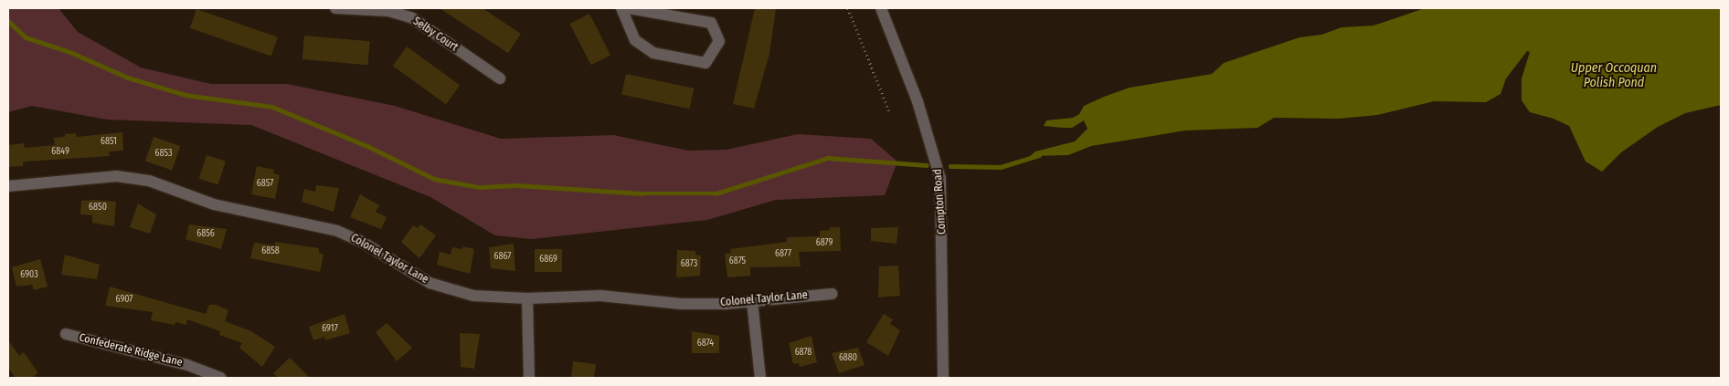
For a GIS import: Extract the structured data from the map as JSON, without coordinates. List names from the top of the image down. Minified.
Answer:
{"streets":{"street":["Selby Court","Compton Road","Colonel Taylor Lane","Confederate Ridge Lane"]},"water":["Upper Occoquan Polish Pond"],"house_numbers":["6851","6849","6853","6857","6850","6856","6879","6858","6877","6867","6869","6875","6873","6903","6907","6917","6874","6878","6880"]}
